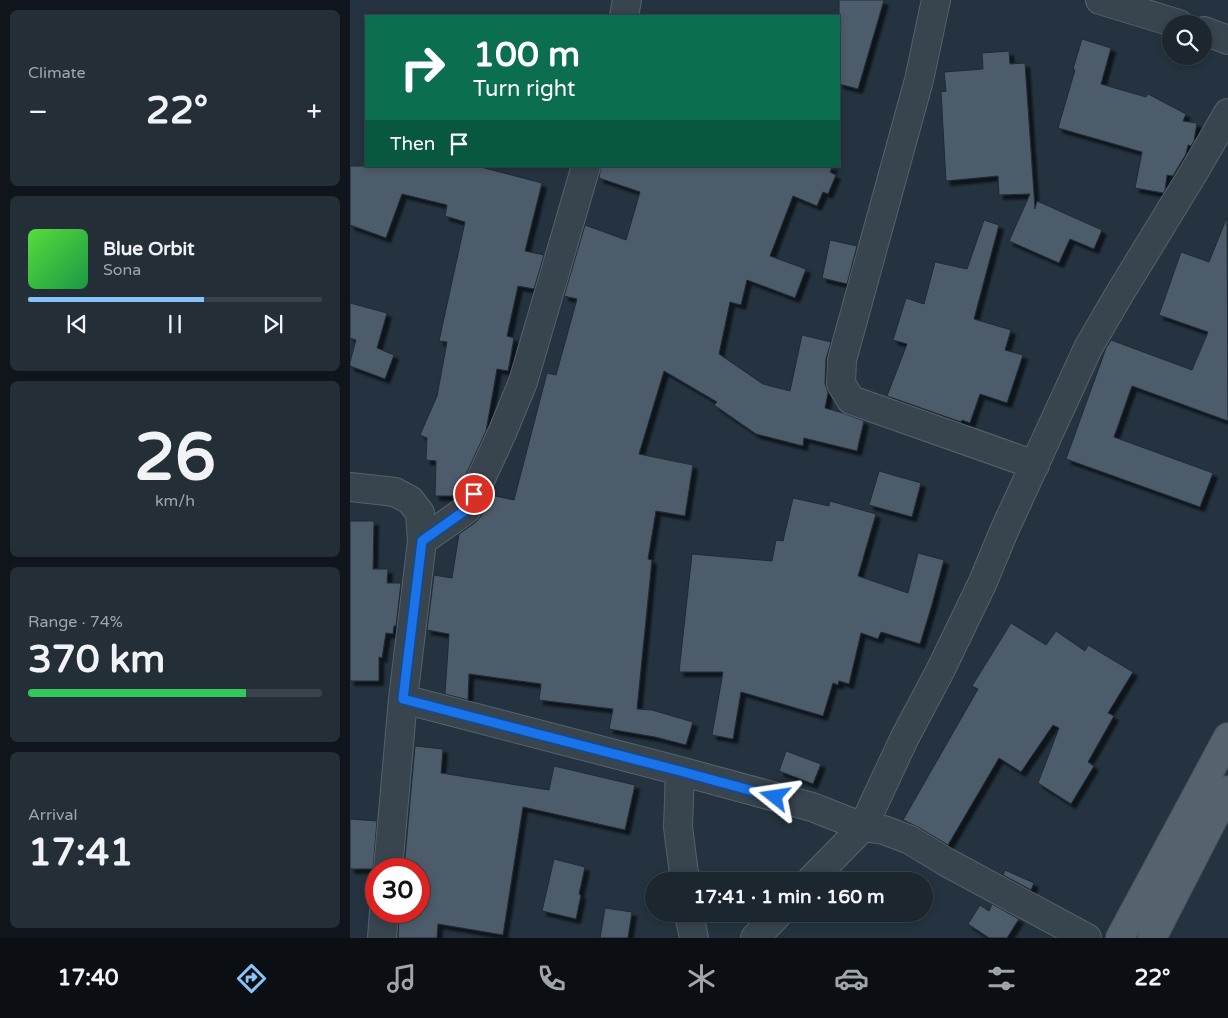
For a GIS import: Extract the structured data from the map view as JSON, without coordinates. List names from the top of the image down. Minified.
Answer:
{"page":{"tile":["Climate",["26","km/h"],["Range · 74%","370 km"],["Arrival","17:41"]],"turn":["100 m","Turn right"],"heat":["−","22°","+"],"then":"Then","song":["Blue Orbit","Sona"],"limit":"30","trip":"17:41 · 1 min · 160 m","tabs":["17:40","22°"]}}
